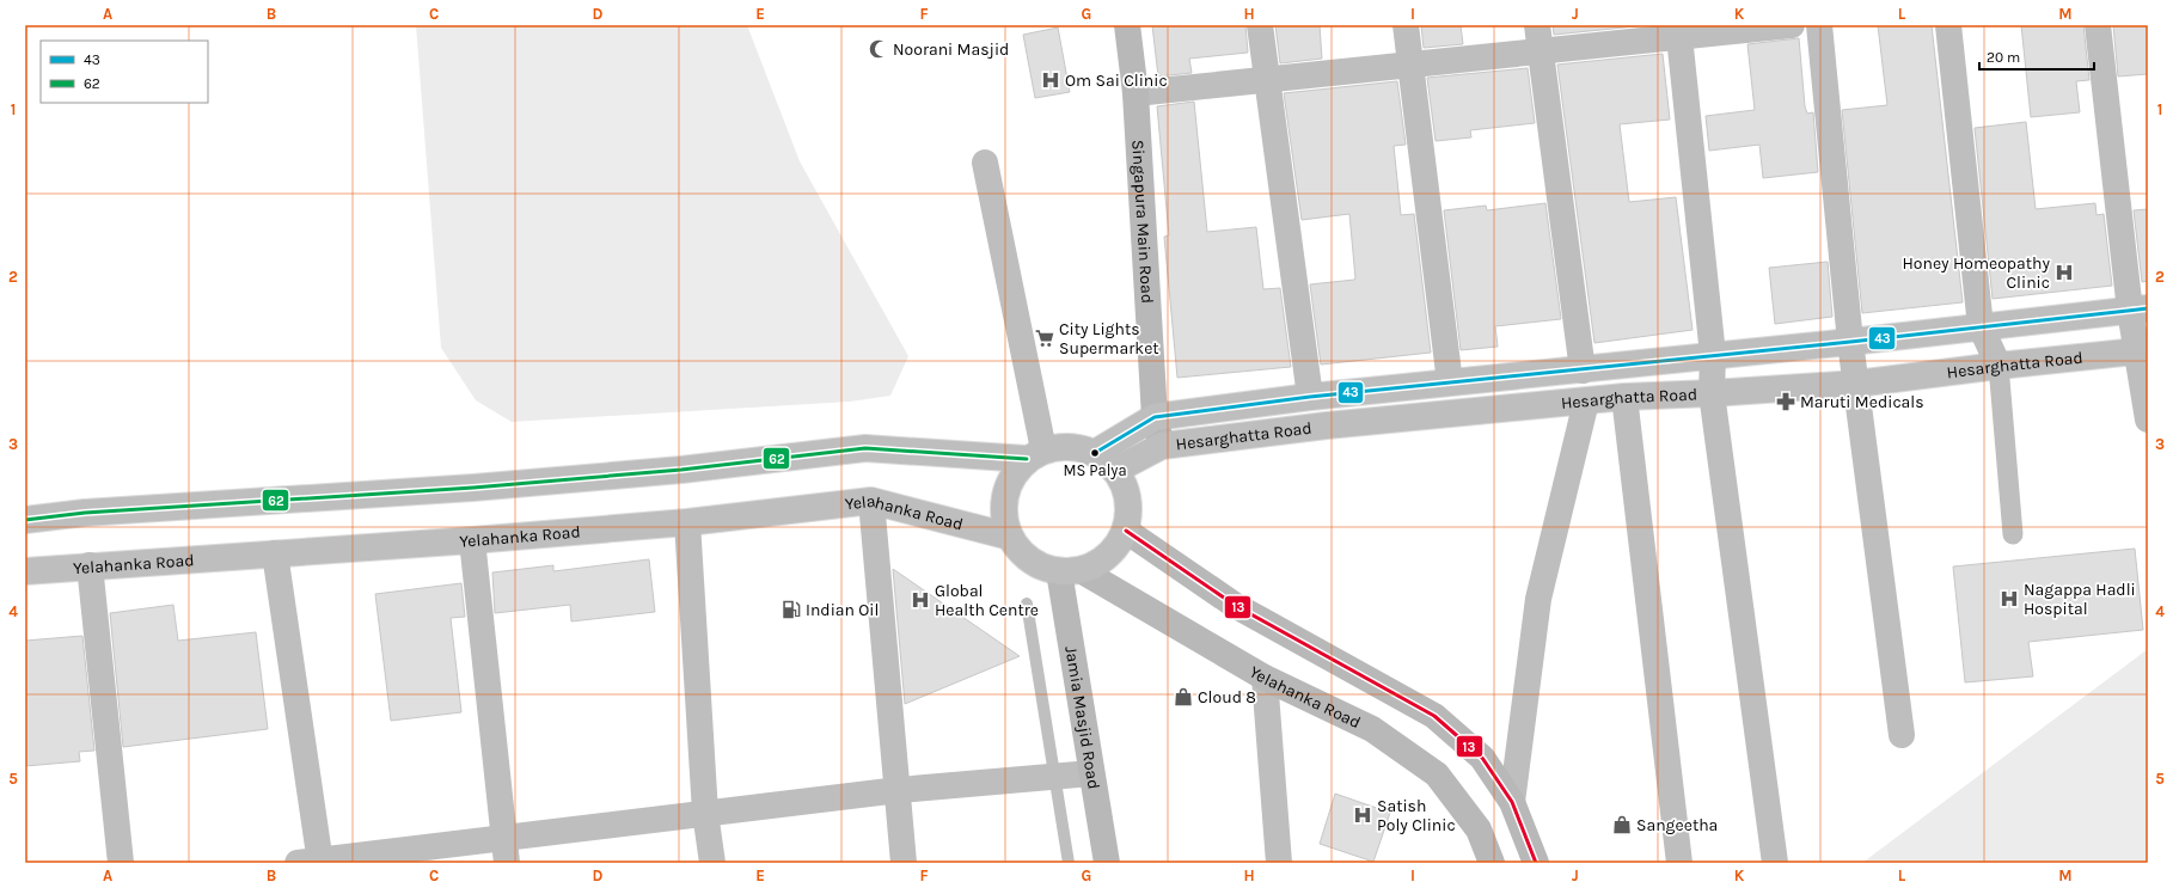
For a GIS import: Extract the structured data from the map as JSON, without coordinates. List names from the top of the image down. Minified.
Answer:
{"streets":{"main road":["Singapura Main Road","Yelahanka Road","Jamia Masjid Road"],"street":["Hesarghatta Road"]},"crossings":[["Singapura Main Road","Hesarghatta Road"],["Hesarghatta Road","Yelahanka Road"],["Hesarghatta Road","Jamia Masjid Road"],["Yelahanka Road","Jamia Masjid Road"]],"places":{"mosque":["Noorani Masjid"],"hospital":["Om Sai Clinic","Honey Homeopathy Clinic","Nagappa Hadli Hospital","Global Health Centre","Satish Poly Clinic"],"supermarket":["City Lights Supermarket"],"pharmacy":["Maruti Medicals"],"other":["MS Palya"],"fuel station":["Indian Oil"],"shop":["Cloud 8","Sangeetha"]},"lines":["transit line 43","transit line 62","transit line 13"],"legend":["43","62"],"scale_bar":"20 m","grid":{"columns":["A","B","C","D","E","F","G","H","I","J","K","L","M"],"rows":["1","2","3","4","5"]}}
